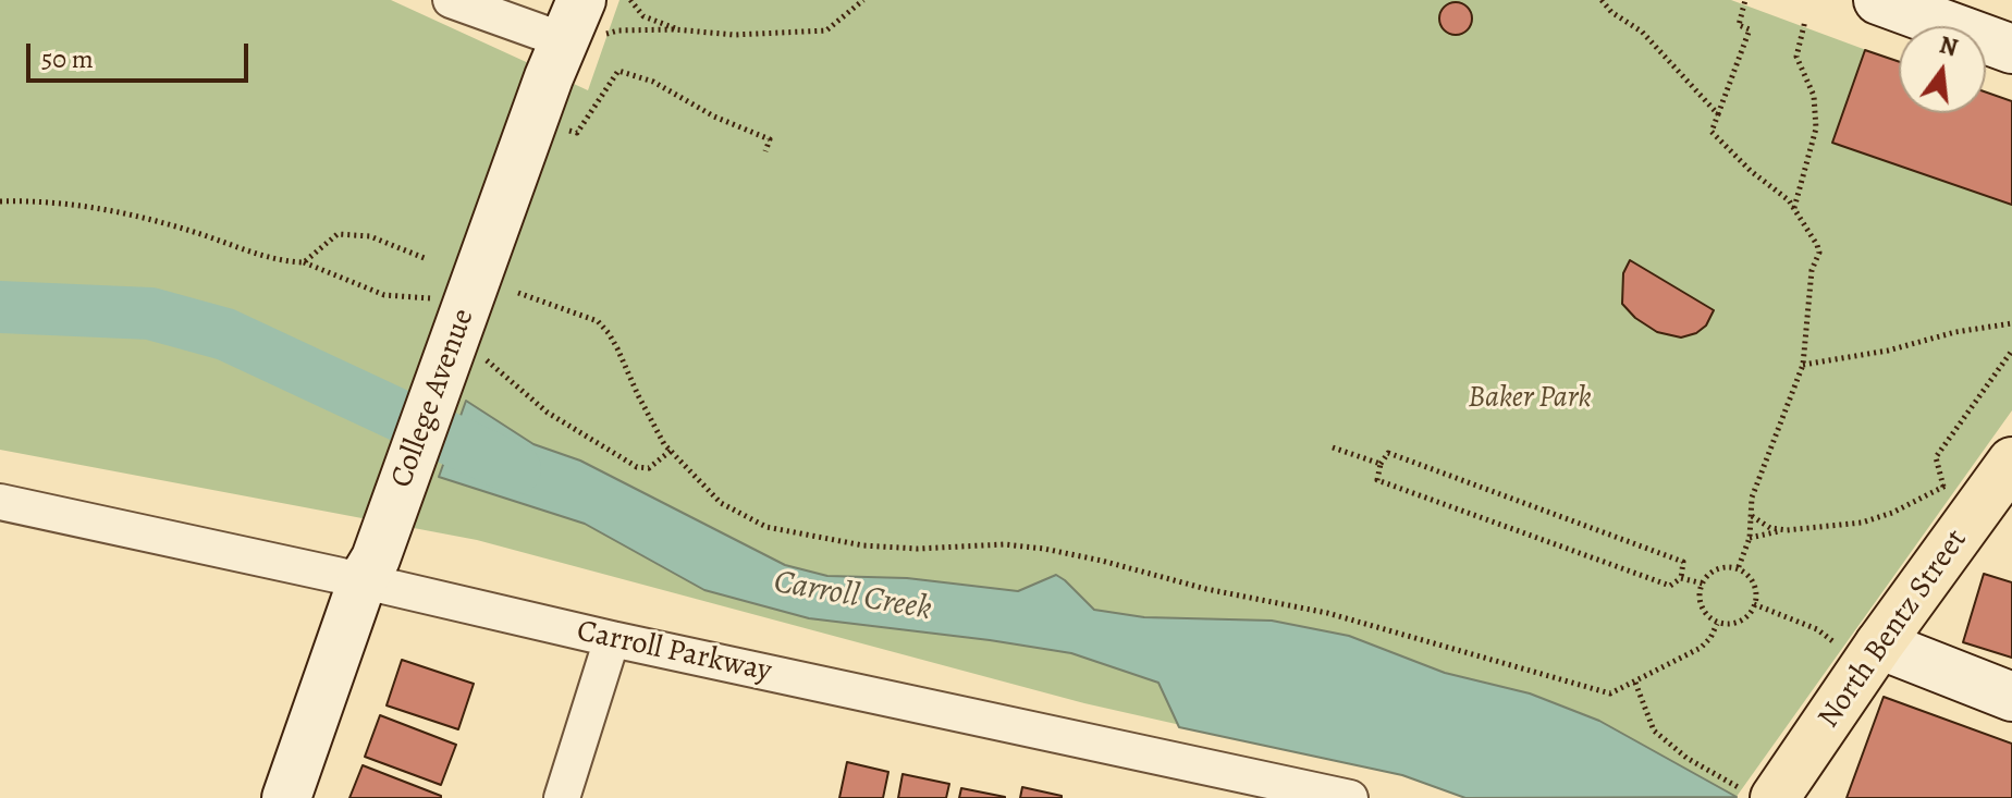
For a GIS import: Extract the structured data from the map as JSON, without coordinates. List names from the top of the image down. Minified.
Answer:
{"streets":{"main road":["North Bentz Street"],"street":["College Avenue","Carroll Parkway"]},"crossings":[["College Avenue","Carroll Parkway"]],"water":["Carroll Creek"],"parks":["Baker Park"],"scale_bar":"50 m","north":"top"}
